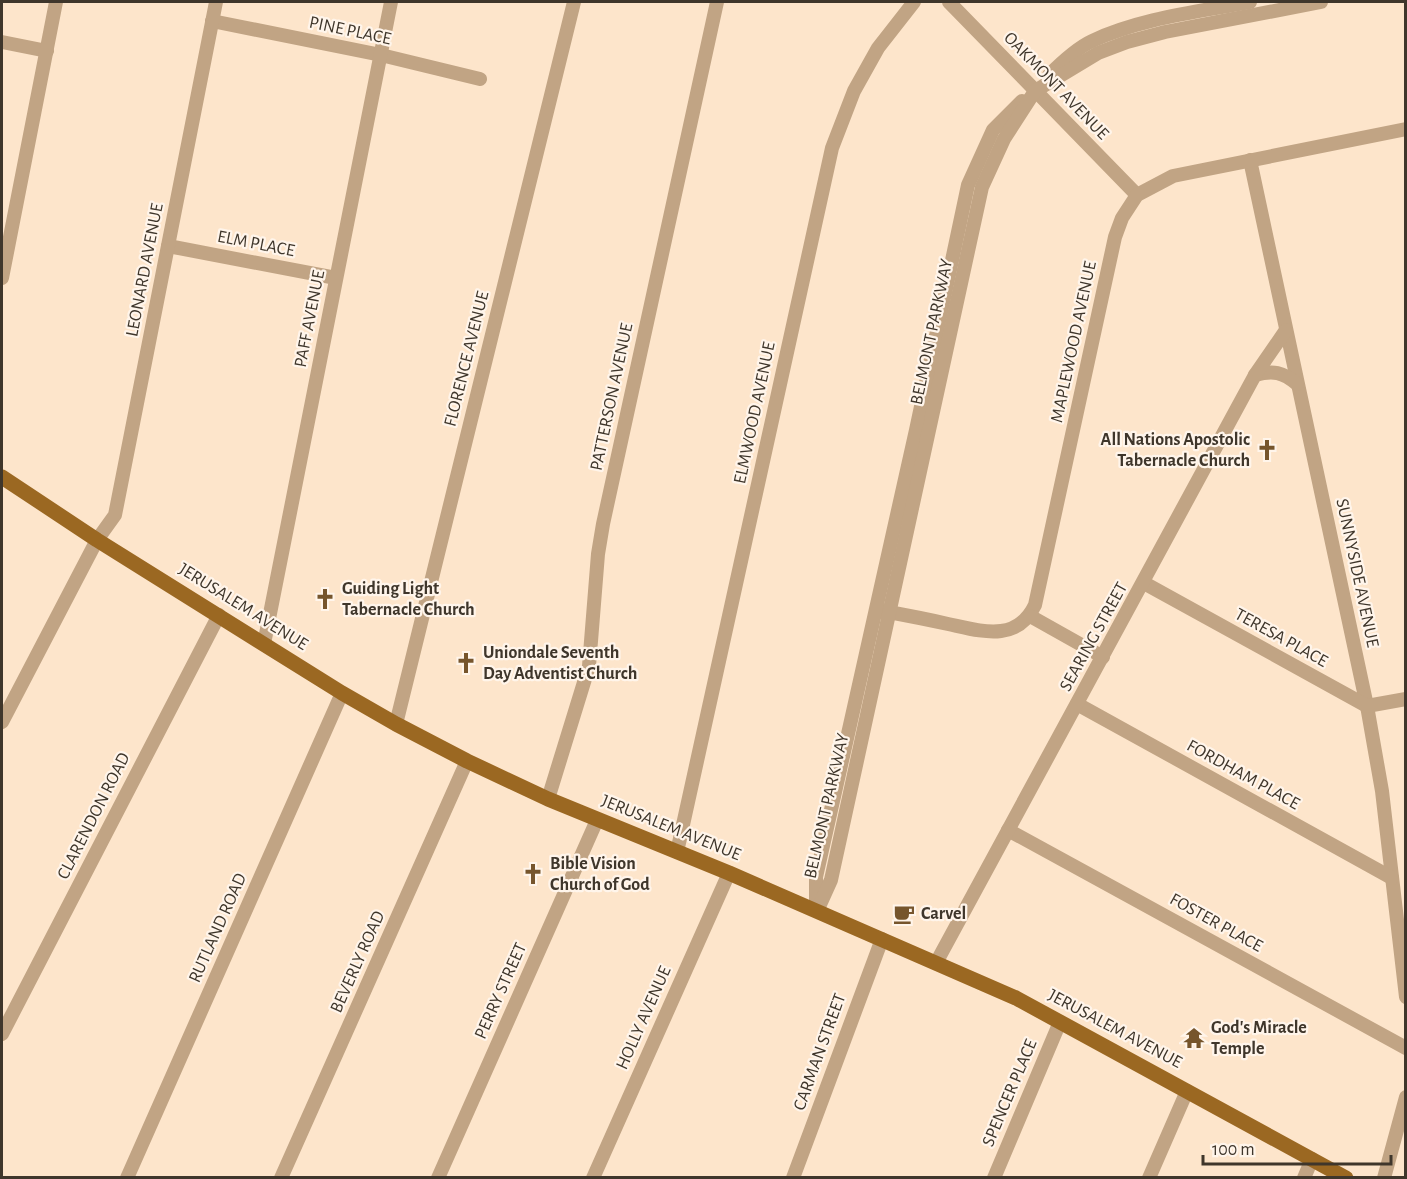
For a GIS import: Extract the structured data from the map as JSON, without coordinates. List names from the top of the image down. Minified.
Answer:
{"streets":{"main road":["JERUSALEM AVENUE"],"street":["PINE PLACE","OAKMONT AVENUE","ELM PLACE","LEONARD AVENUE","PAFF AVENUE","BELMONT PARKWAY","MAPLEWOOD AVENUE","FLORENCE AVENUE","PATTERSON AVENUE","ELMWOOD AVENUE","SUNNYSIDE AVENUE","SEARING STREET","TERESA PLACE","FORDHAM PLACE","CLARENDON ROAD","FOSTER PLACE","RUTLAND ROAD","BEVERLY ROAD","PERRY STREET","HOLLY AVENUE","CARMAN STREET","SPENCER PLACE"]},"crossings":[["PINE PLACE","LEONARD AVENUE"],["PINE PLACE","PAFF AVENUE"],["OAKMONT AVENUE","BELMONT PARKWAY"],["OAKMONT AVENUE","MAPLEWOOD AVENUE"],["ELM PLACE","LEONARD AVENUE"],["ELM PLACE","PAFF AVENUE"],["LEONARD AVENUE","JERUSALEM AVENUE"],["PAFF AVENUE","JERUSALEM AVENUE"],["BELMONT PARKWAY","JERUSALEM AVENUE"],["FLORENCE AVENUE","JERUSALEM AVENUE"],["PATTERSON AVENUE","JERUSALEM AVENUE"],["ELMWOOD AVENUE","JERUSALEM AVENUE"],["SUNNYSIDE AVENUE","SEARING STREET"],["SUNNYSIDE AVENUE","TERESA PLACE"],["SUNNYSIDE AVENUE","FORDHAM PLACE"],["JERUSALEM AVENUE","SEARING STREET"],["JERUSALEM AVENUE","CLARENDON ROAD"],["JERUSALEM AVENUE","RUTLAND ROAD"],["JERUSALEM AVENUE","BEVERLY ROAD"],["JERUSALEM AVENUE","PERRY STREET"],["JERUSALEM AVENUE","HOLLY AVENUE"],["JERUSALEM AVENUE","CARMAN STREET"],["JERUSALEM AVENUE","SPENCER PLACE"],["SEARING STREET","TERESA PLACE"],["SEARING STREET","FORDHAM PLACE"],["SEARING STREET","FOSTER PLACE"]],"places":{"church":["All Nations Apostolic Tabernacle Church","Guiding Light Tabernacle Church","Uniondale Seventh Day Adventist Church","Bible Vision Church of God"],"cafe":["Carvel"],"temple":["God's Miracle Temple"]},"scale_bar":"100 m"}
